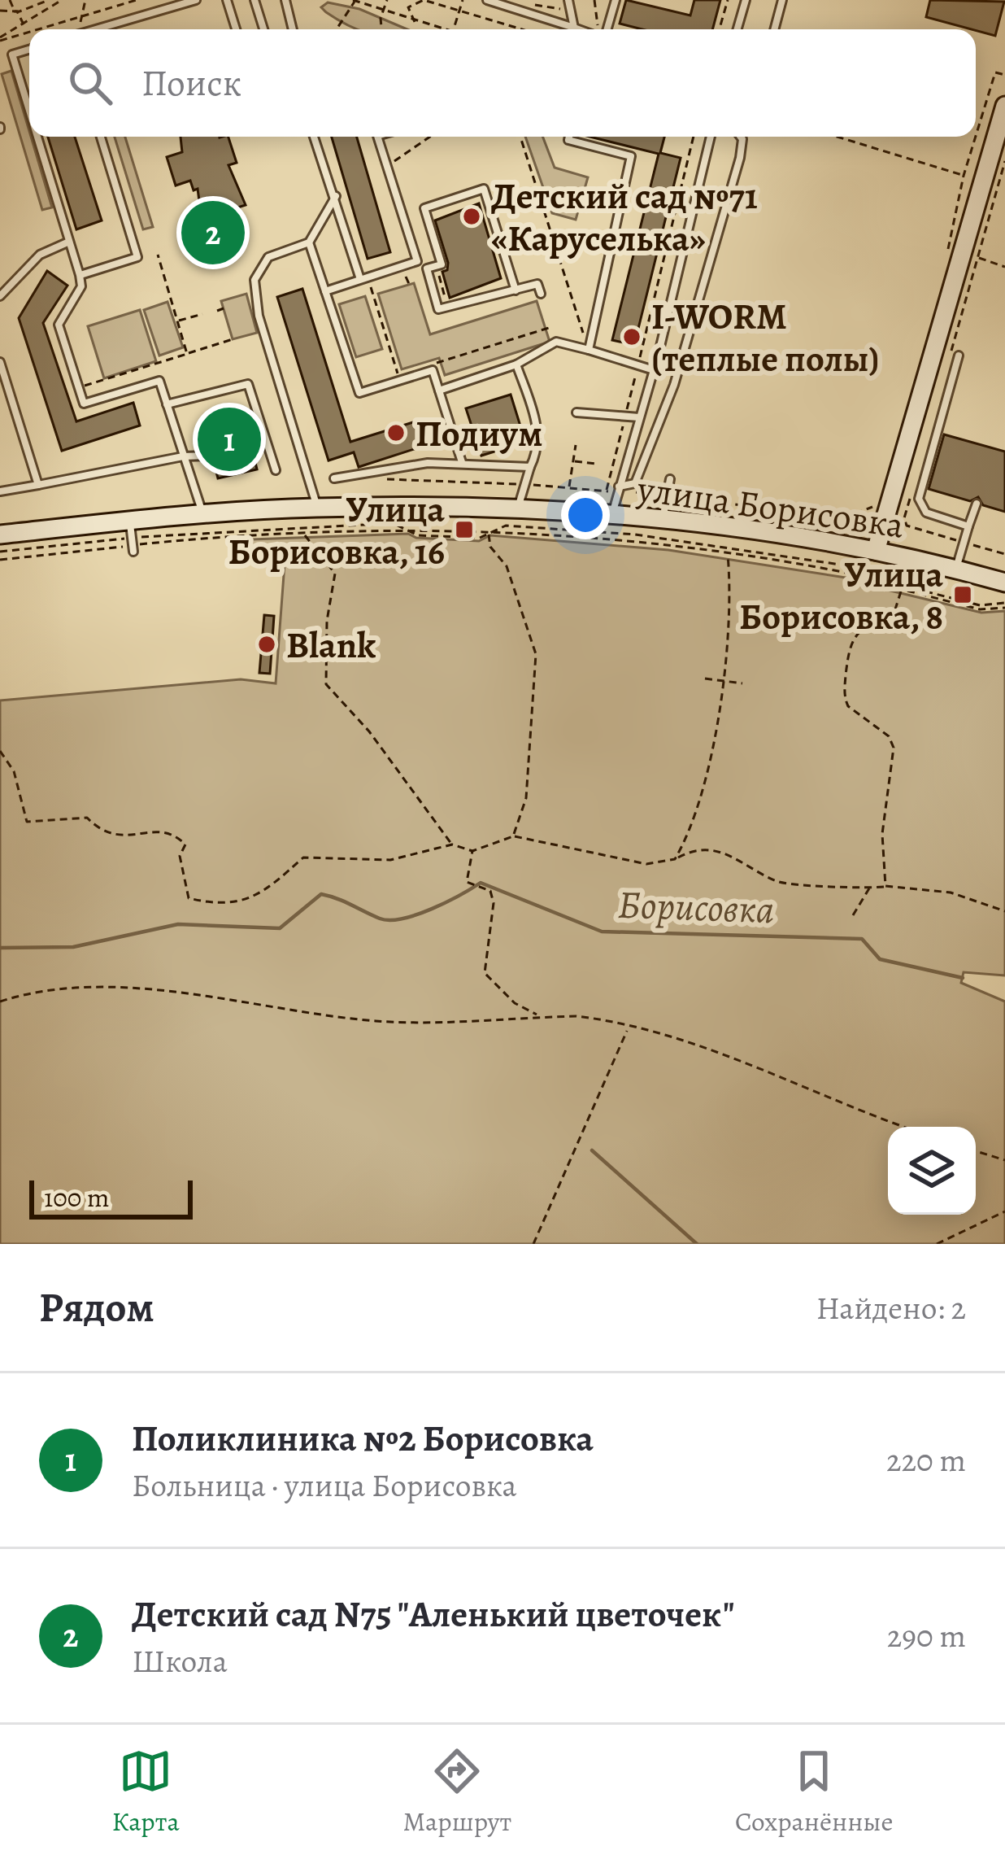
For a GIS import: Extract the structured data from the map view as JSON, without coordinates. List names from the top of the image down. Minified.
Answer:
{"streets":{"street":["улица Борисовка"]},"water":["Борисовка"],"places":{"other":["Детский сад №71 «Каруселька»","I-WORM (теплые полы)","Подиум","Blank"],"transit":["Улица Борисовка, 16","Улица Борисовка, 8"]},"scale_bar":"100 m","page":{"search":"Поиск","pins":["2","1"],"scale":"100 m","heading":["Рядом","Найдено: 2"],"list":[{"mark":"1","name":"Поликлиника №2 Борисовка","note":"Больница · улица Борисовка","value":"220 m"},{"mark":"2","name":"Детский сад N75 \"Аленький цветочек\"","note":"Школа","value":"290 m"}],"nav":["Карта","Маршрут","Сохранённые"]}}
